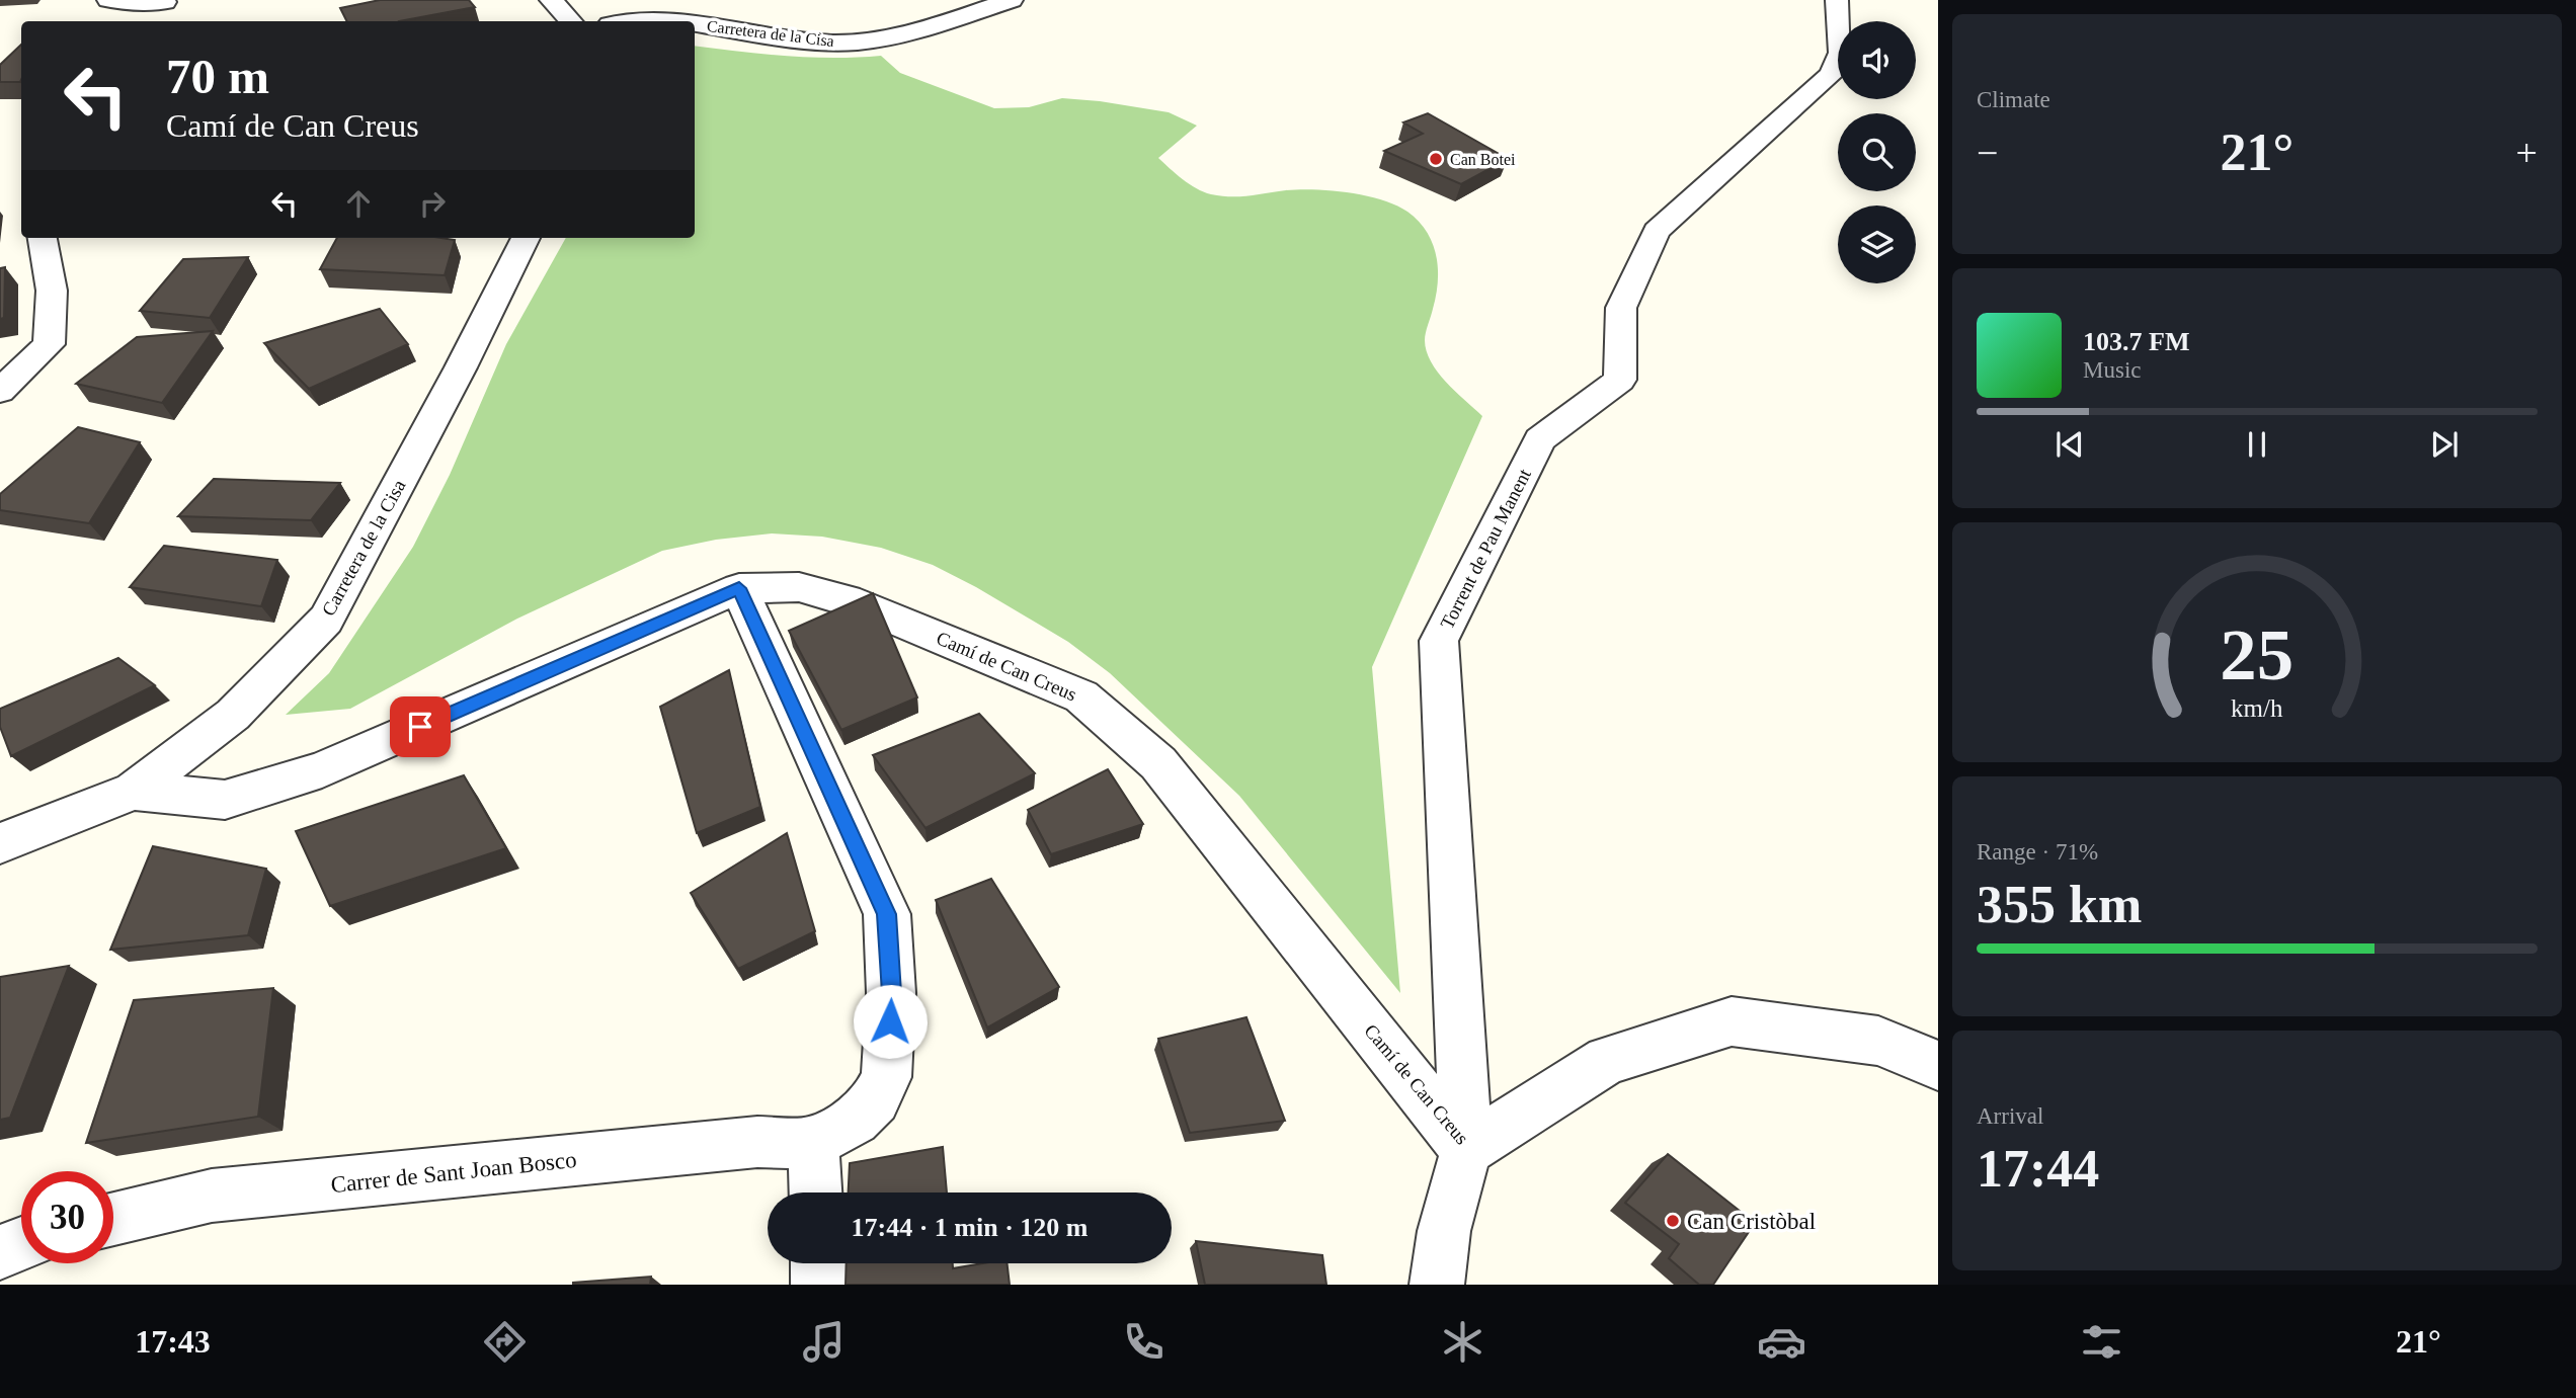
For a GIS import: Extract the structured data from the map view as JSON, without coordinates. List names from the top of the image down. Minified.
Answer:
{"streets":{"street":["Carretera de la Cisa","Torrent de Pau Manent","Camí de Can Creus","Carrer de Sant Joan Bosco"]},"crossings":[["Carretera de la Cisa","Camí de Can Creus"],["Torrent de Pau Manent","Camí de Can Creus"]],"places":["Can Botei","Can Cristòbal"],"page":{"tile":["Climate",["Range · 71%","355 km"],["Arrival","17:44"]],"turn":["70 m","Camí de Can Creus"],"heat":["−","21°","+"],"song":["103.7 FM","Music"],"limit":"30","trip":"17:44 · 1 min · 120 m","tabs":["17:43","21°"],"gauge":["25","km/h"]}}
